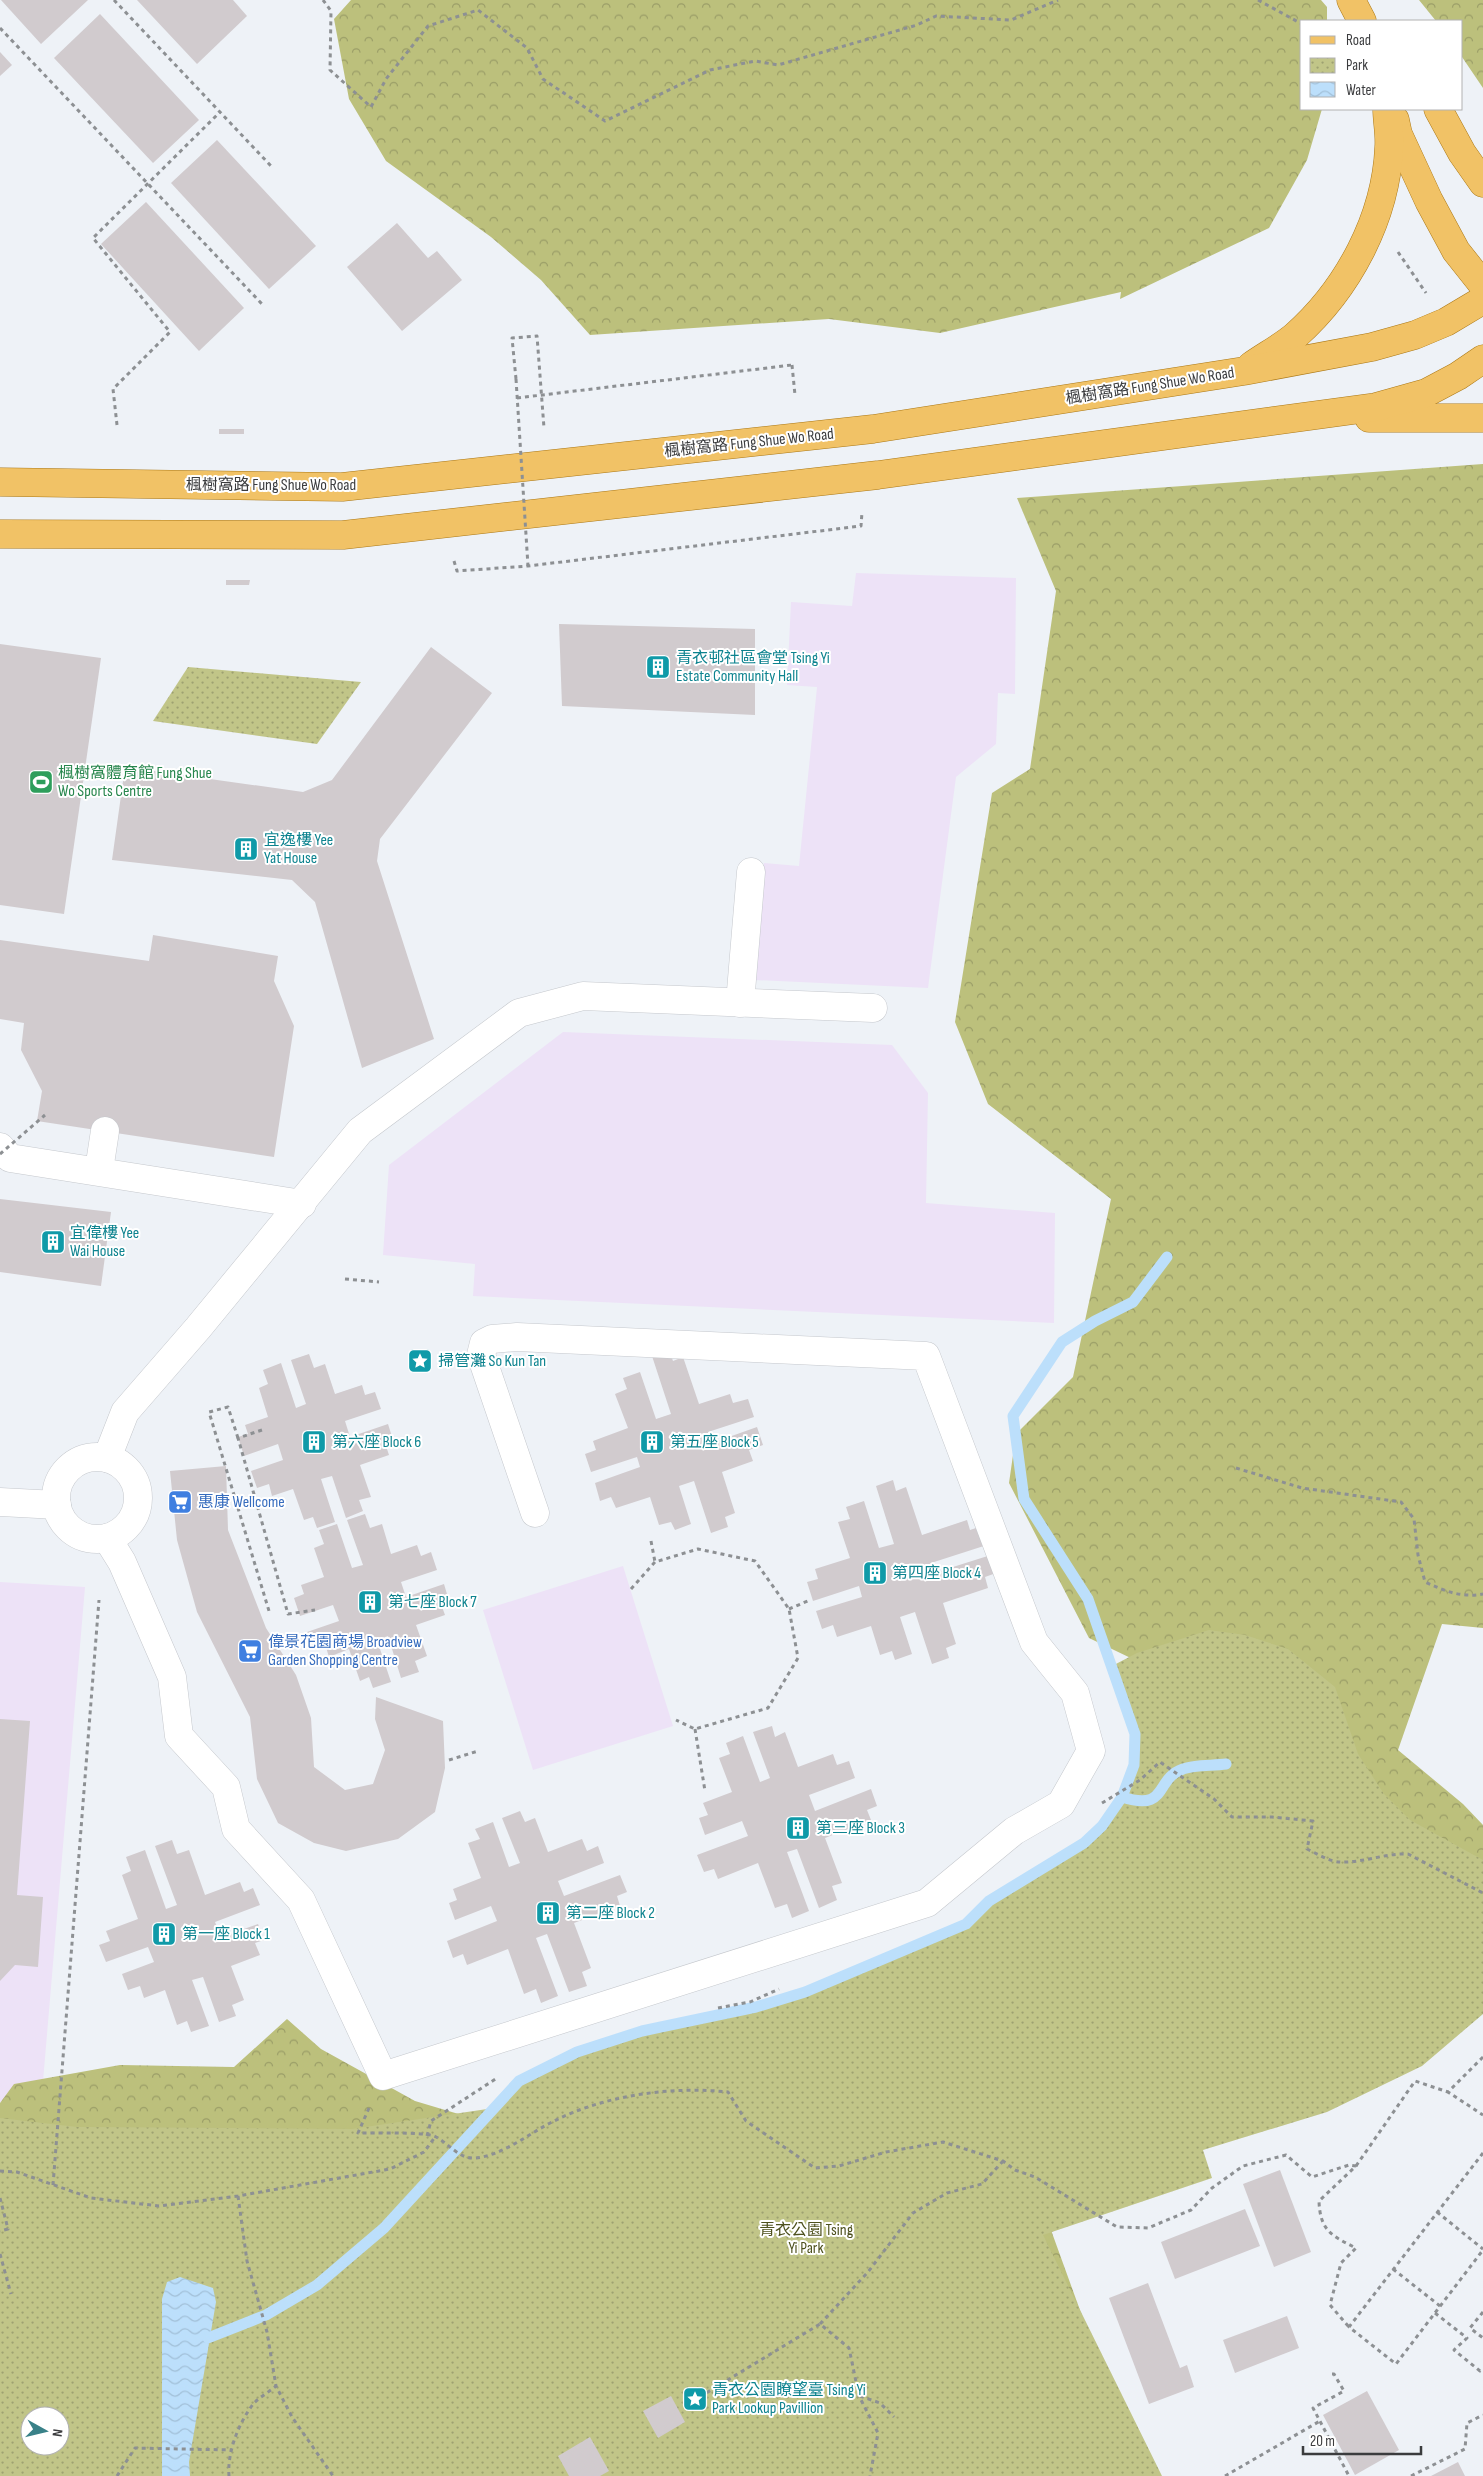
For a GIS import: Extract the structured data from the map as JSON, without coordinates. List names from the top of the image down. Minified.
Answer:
{"streets":{"main road":["楓樹窩路 Fung Shue Wo Road"]},"parks":["青衣公園 Tsing Yi Park"],"places":{"building":["青衣邨社區會堂 Tsing Yi Estate Community Hall","宜逸樓 Yee Yat House","宜偉樓 Yee Wai House","第六座 Block 6","第五座 Block 5","第四座 Block 4","第七座 Block 7","第三座 Block 3","第二座 Block 2","第一座 Block 1"],"sports":["楓樹窩體育館 Fung Shue Wo Sports Centre"],"place":["掃管灘 So Kun Tan","青衣公園瞭望臺 Tsing Yi Park Lookup Pavillion"],"supermarket":["惠康 Wellcome","偉景花園商場 Broadview Garden Shopping Centre"]},"legend":["Road","Park","Water"],"scale_bar":"20 m","north":"right"}
